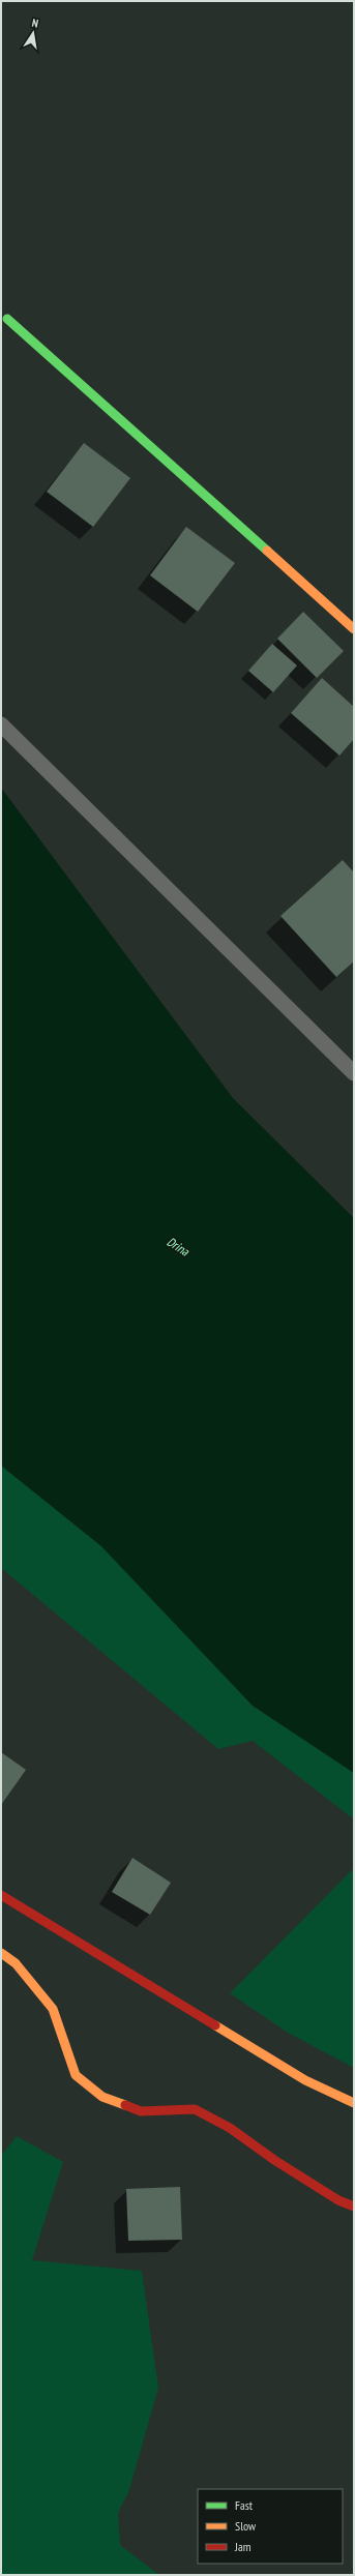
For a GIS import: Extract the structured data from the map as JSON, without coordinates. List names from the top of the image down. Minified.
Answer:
{"water":["Drina"],"legend":["Fast","Slow","Jam"],"north":"top"}
